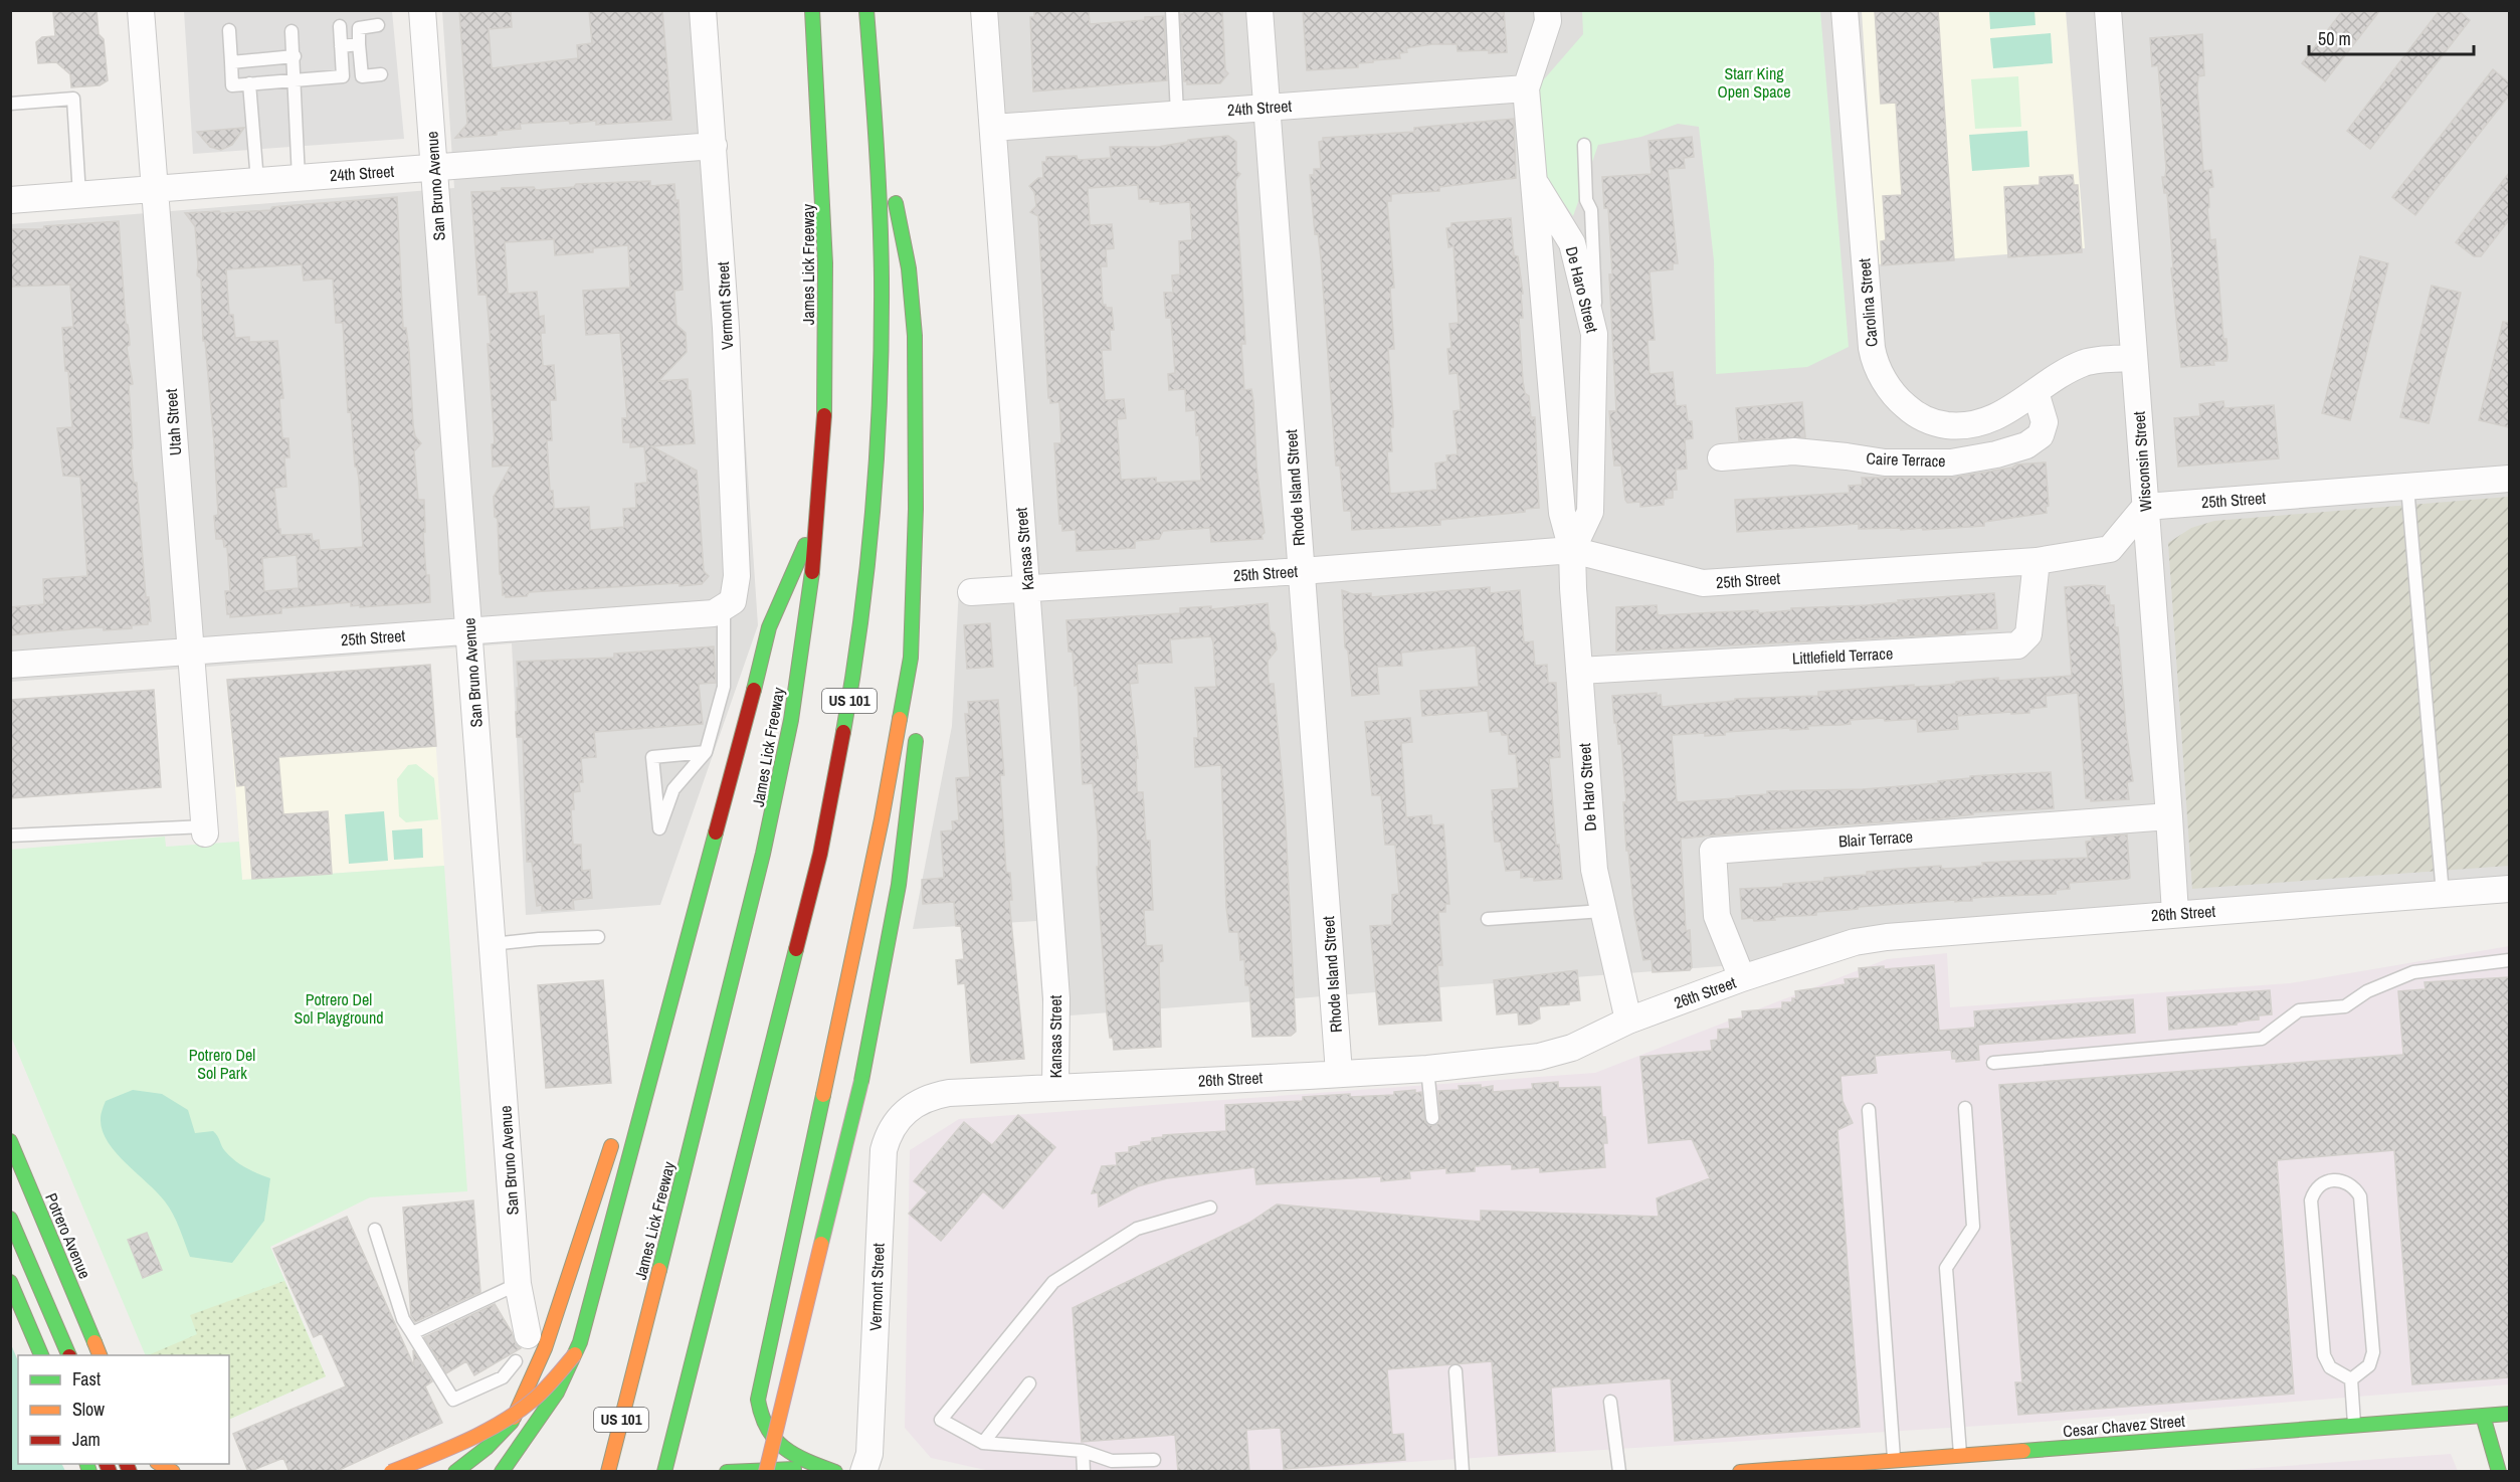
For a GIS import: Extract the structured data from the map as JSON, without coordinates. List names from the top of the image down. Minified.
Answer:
{"streets":{"main road":["James Lick Freeway","US 101","Potrero Avenue","Cesar Chavez Street"],"street":["24th Street","San Bruno Avenue","De Haro Street","Carolina Street","Vermont Street","Utah Street","Caire Terrace","Wisconsin Street","Rhode Island Street","25th Street","Kansas Street","Littlefield Terrace","Blair Terrace","26th Street"]},"crossings":[["24th Street","San Bruno Avenue"],["24th Street","De Haro Street"],["24th Street","Vermont Street"],["24th Street","Utah Street"],["24th Street","Rhode Island Street"],["24th Street","Kansas Street"],["San Bruno Avenue","25th Street"],["De Haro Street","25th Street"],["De Haro Street","Littlefield Terrace"],["De Haro Street","26th Street"],["Carolina Street","Caire Terrace"],["Carolina Street","Wisconsin Street"],["Vermont Street","25th Street"],["Vermont Street","26th Street"],["Utah Street","25th Street"],["Wisconsin Street","25th Street"],["Wisconsin Street","Blair Terrace"],["Wisconsin Street","26th Street"],["Rhode Island Street","25th Street"],["Rhode Island Street","26th Street"],["25th Street","Kansas Street"],["25th Street","Littlefield Terrace"],["Kansas Street","26th Street"],["Blair Terrace","26th Street"]],"parks":["Starr King Open Space","Potrero Del Sol Playground","Potrero Del Sol Park"],"legend":["Fast","Slow","Jam"],"scale_bar":"50 m"}
